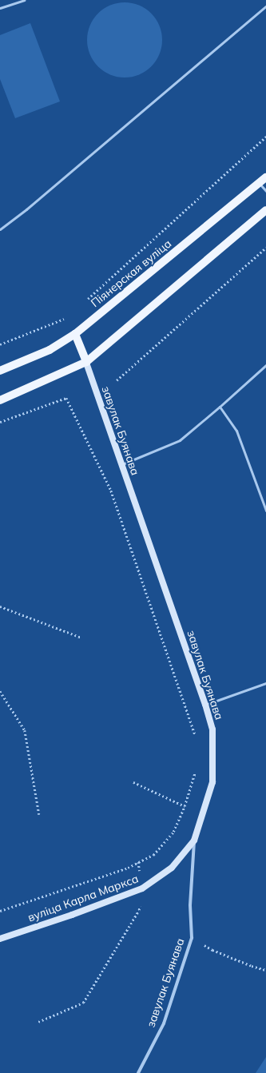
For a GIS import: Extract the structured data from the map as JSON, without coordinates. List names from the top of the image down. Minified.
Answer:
{"streets":{"main road":["Піянерская вуліца","завулак Буянава","вуліца Карла Маркса"]},"crossings":[["завулак Буянава","вуліца Карла Маркса"]]}
